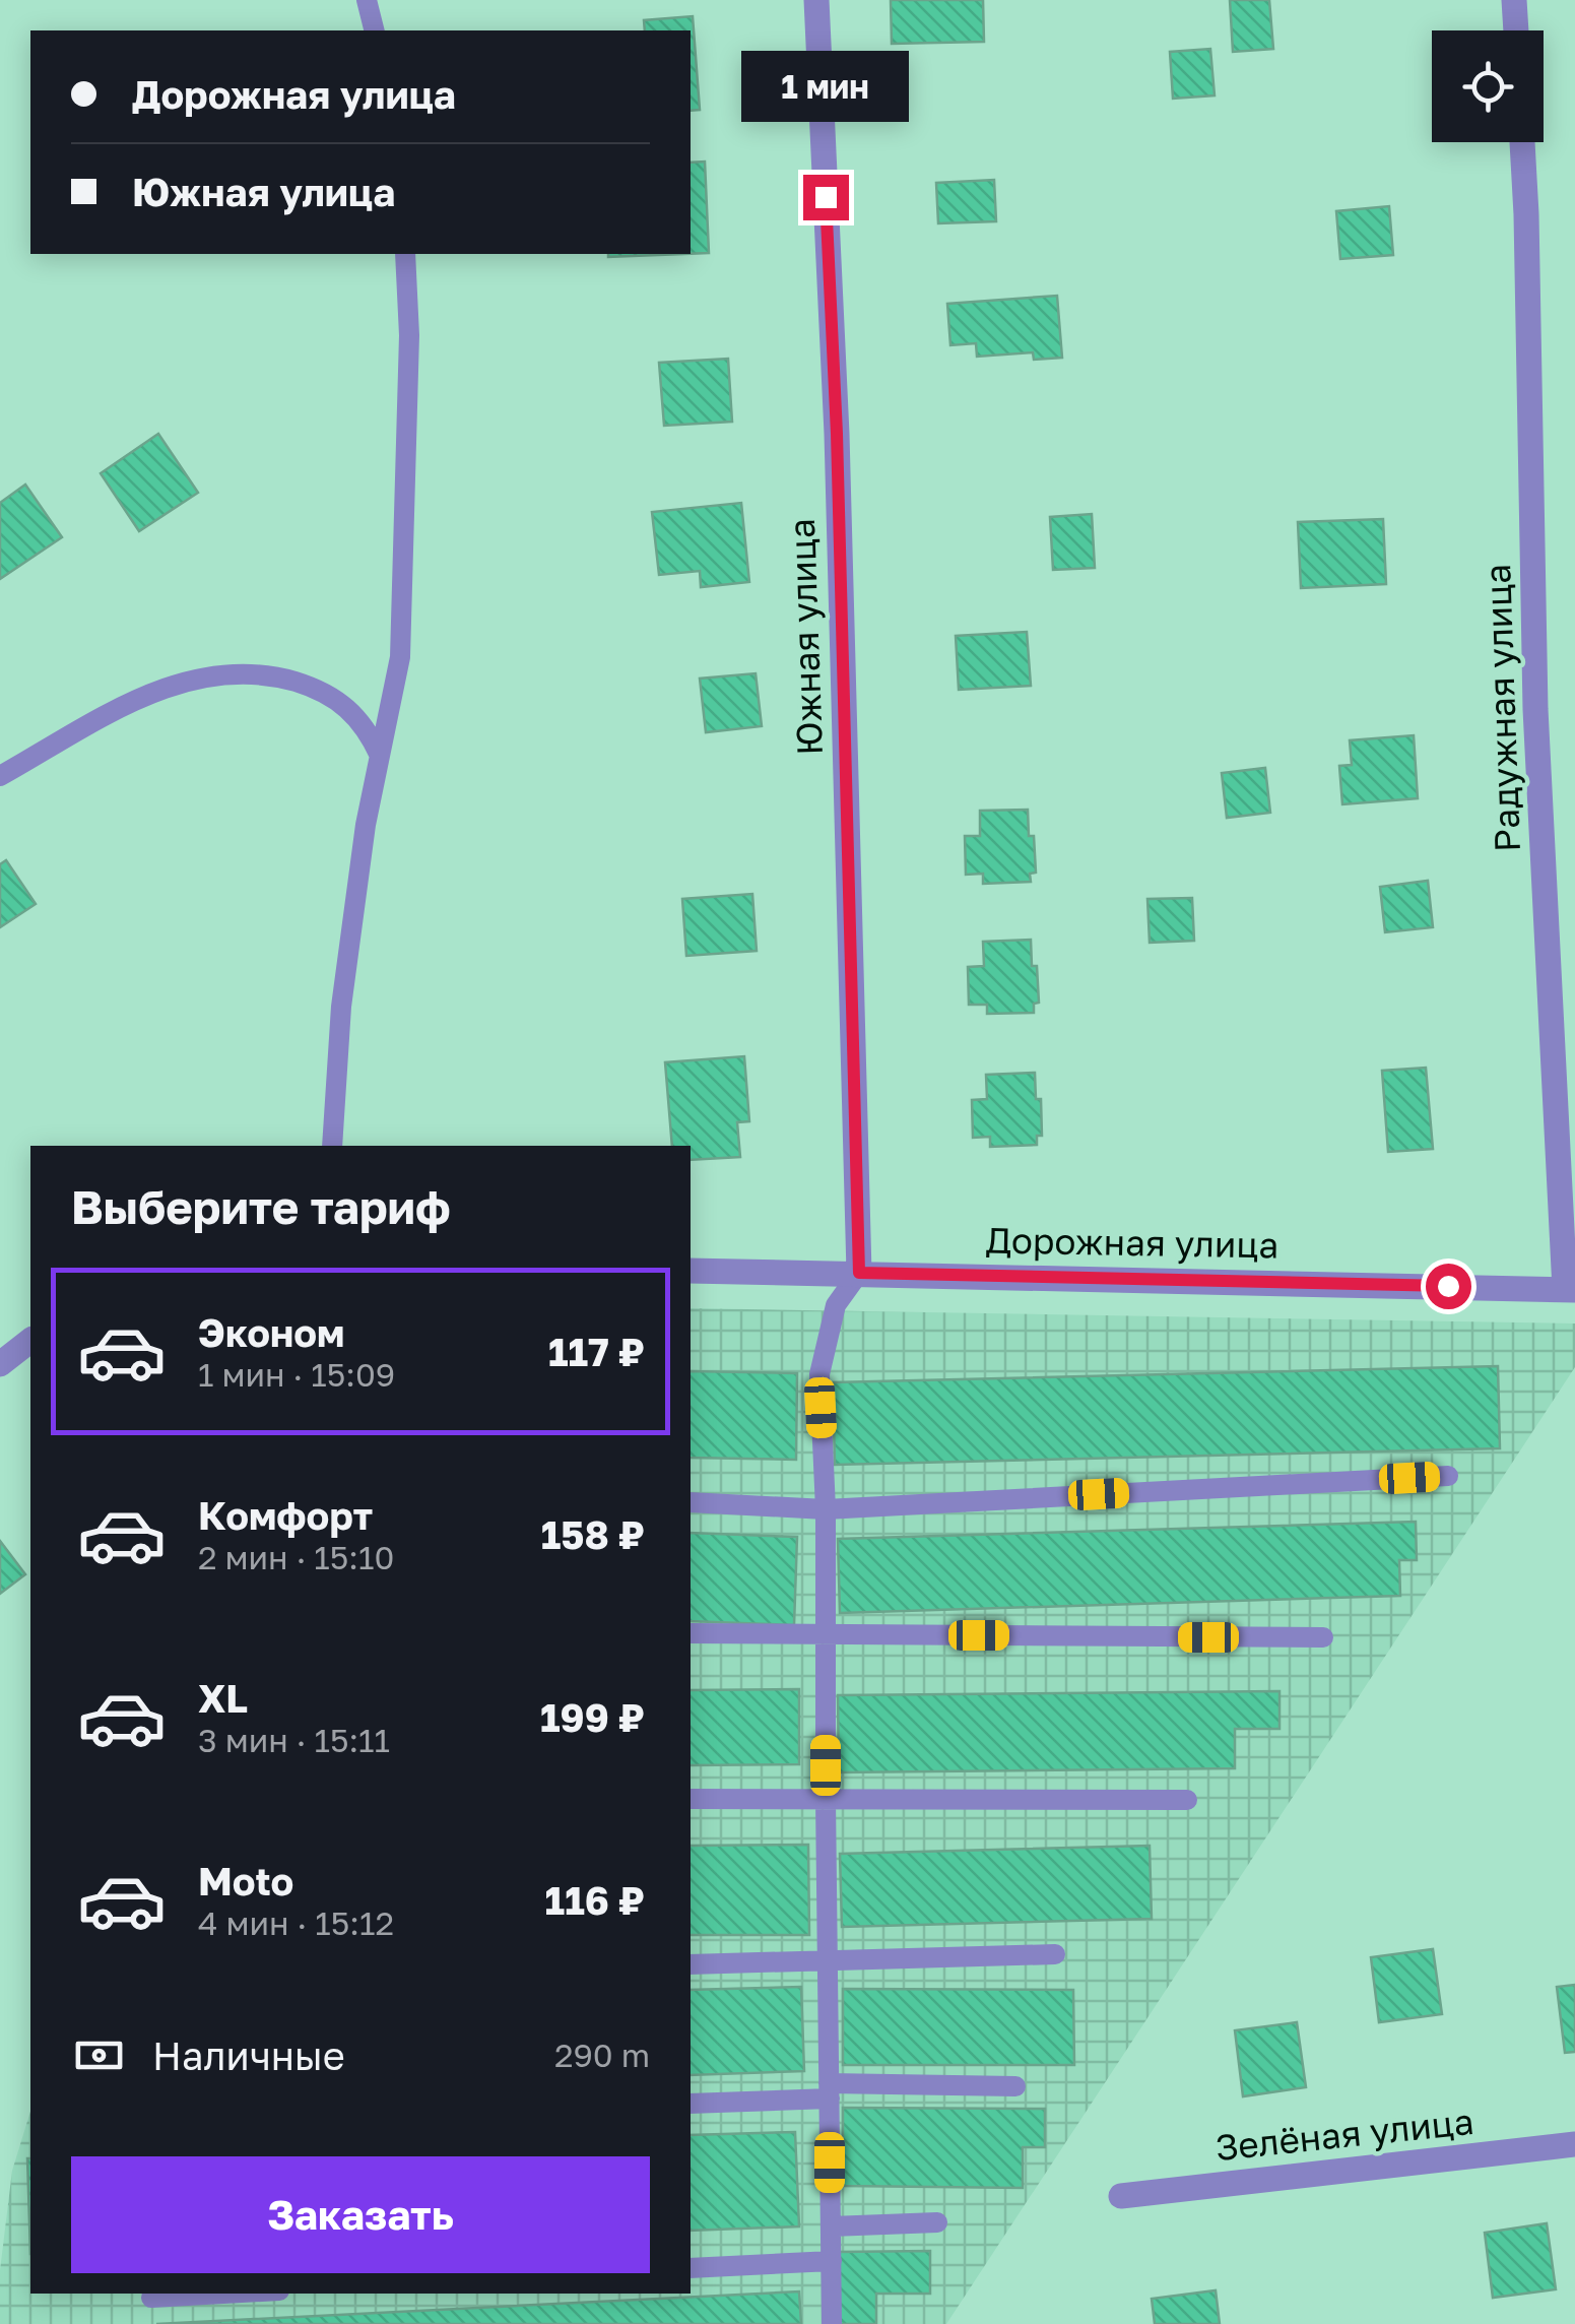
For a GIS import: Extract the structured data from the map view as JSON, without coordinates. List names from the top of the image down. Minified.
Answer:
{"streets":{"street":["Южная улица","Радужная улица","Дорожная улица","Зелёная улица"]},"crossings":[["Южная улица","Дорожная улица"],["Радужная улица","Дорожная улица"]],"page":{"banner":["Дорожная улица","Южная улица"],"bubble":"1 мин","heading":"Выберите тариф","list":[{"name":"Эконом","note":"1 мин · 15:09","value":"117 ₽"},{"name":"Комфорт","note":"2 мин · 15:10","value":"158 ₽"},{"name":"XL","note":"3 мин · 15:11","value":"199 ₽"},{"name":"Moto","note":"4 мин · 15:12","value":"116 ₽"}],"pay":["Наличные","290 m"],"buttons":"Заказать"}}
